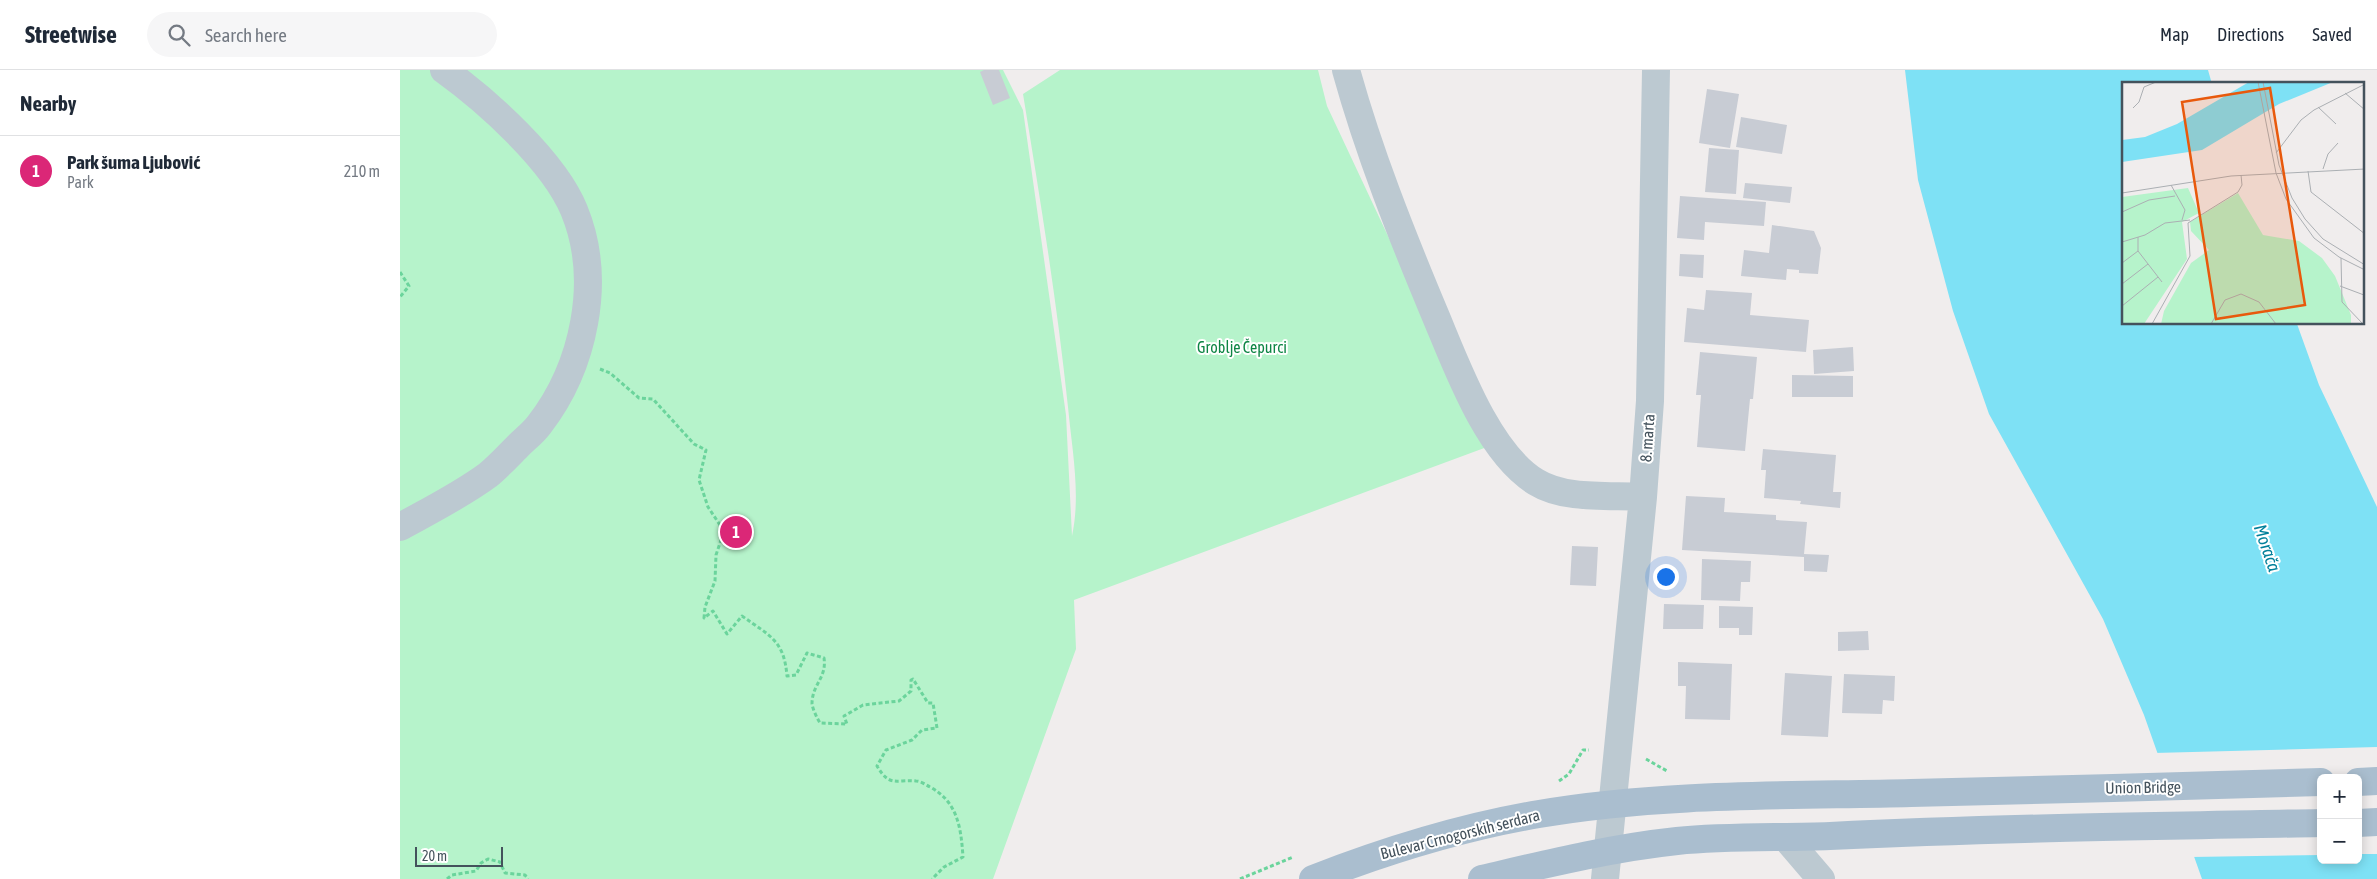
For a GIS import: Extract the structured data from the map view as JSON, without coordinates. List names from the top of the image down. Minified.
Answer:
{"streets":{"main road":["Union Bridge","Bulevar Crnogorskih serdara"],"street":["8. marta"]},"crossings":[["8. marta","Union Bridge"],["8. marta","Bulevar Crnogorskih serdara"],["Union Bridge","Bulevar Crnogorskih serdara"]],"water":["Morača"],"parks":["Groblje Čepurci"],"scale_bar":"20 m","page":{"header":"Streetwise","search":"Search here","nav":["Map","Directions","Saved"],"heading":"Nearby","list":[{"mark":"1","name":"Park šuma Ljubović","note":"Park","value":"210 m"}],"pins":"1","map_buttons":["+","−"],"scale":"20 m"}}
